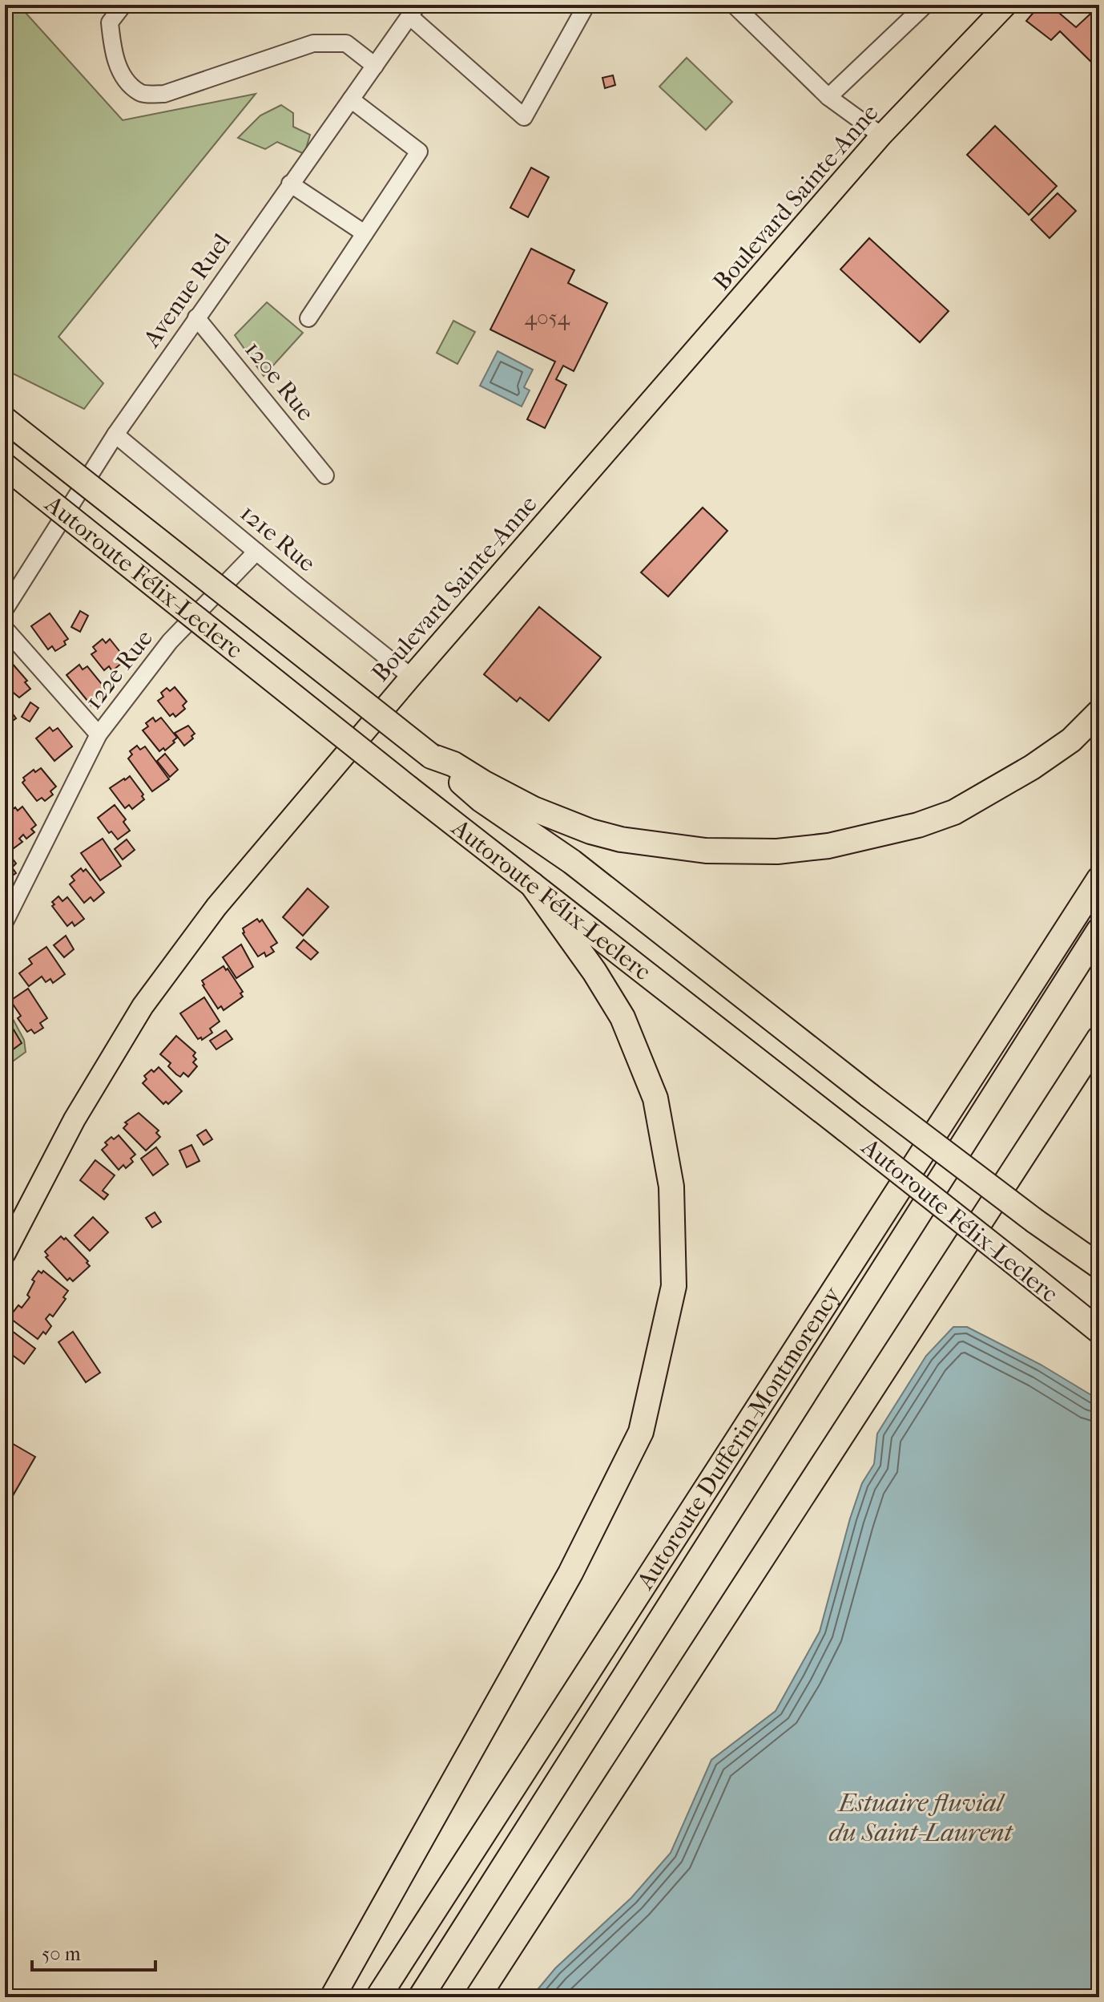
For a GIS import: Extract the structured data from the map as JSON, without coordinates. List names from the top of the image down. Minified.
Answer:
{"streets":{"highway":["Autoroute Félix-Leclerc","Autoroute Dufferin-Montmorency"],"main road":["Boulevard Sainte-Anne"],"street":["Avenue Ruel","120e Rue","121e Rue","122e Rue"]},"crossings":[["Boulevard Sainte-Anne","121e Rue"],["Avenue Ruel","120e Rue"],["Avenue Ruel","121e Rue"],["121e Rue","122e Rue"]],"water":["Estuaire fluvial du Saint-Laurent"],"house_numbers":["4054"],"scale_bar":"50 m"}
